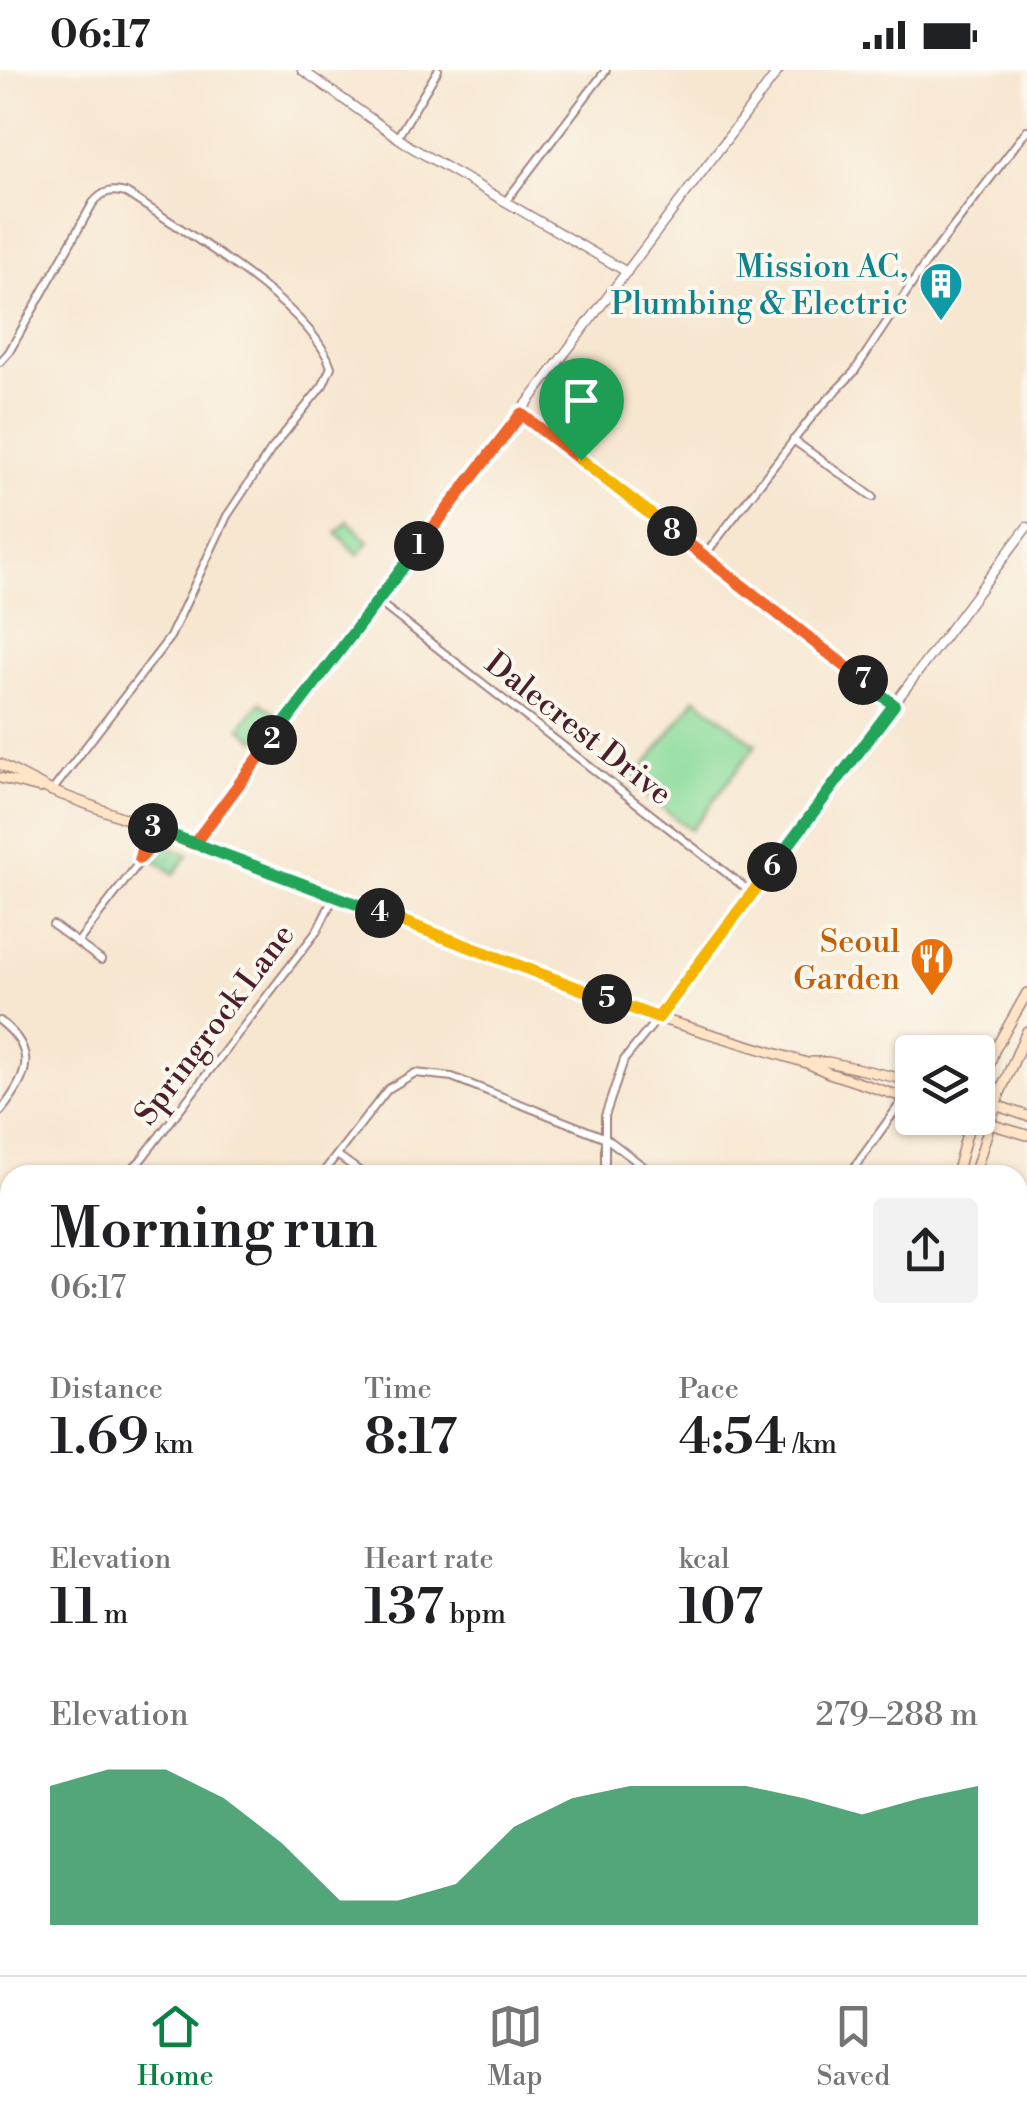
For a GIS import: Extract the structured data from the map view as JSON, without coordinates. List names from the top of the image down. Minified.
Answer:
{"streets":{"street":["Dalecrest Drive","Springrock Lane"]},"places":{"building":["Mission AC, Plumbing & Electric"],"restaurant":["Seoul Garden"]},"page":{"status":"06:17","pins":["8","1","7","2","3","6","4","5"],"heading":["Morning run","06:17"],"stats":[["Distance","1.69 km"],["Time","8:17"],["Pace","4:54 /km"],["Elevation","11 m"],["Heart rate","137 bpm"],["kcal","107"]],"chart":["Elevation","279–288 m"],"tabs":["Home","Map","Saved"]}}
